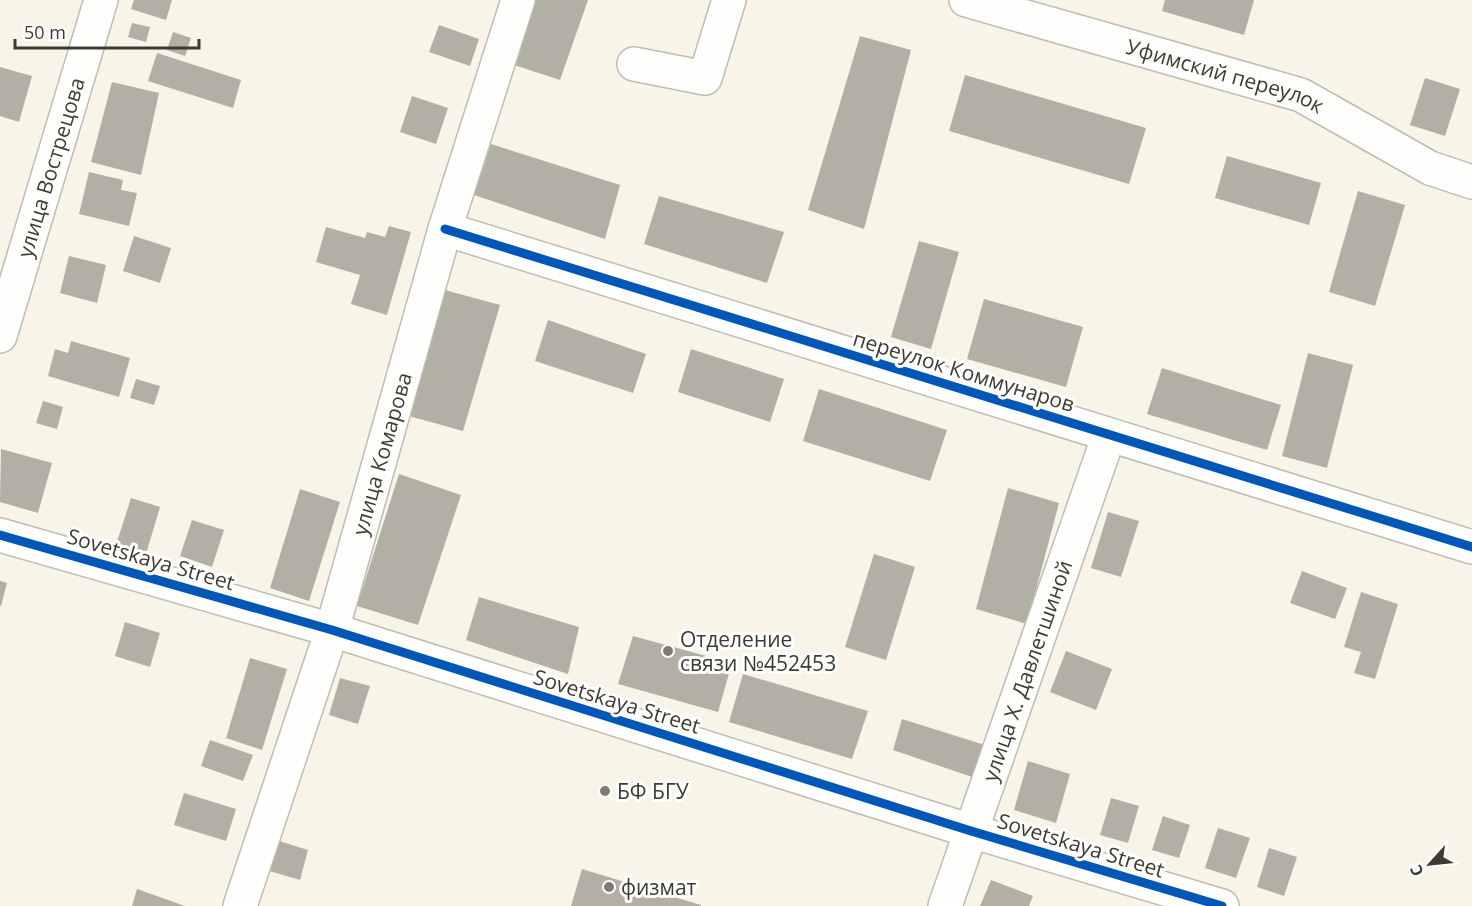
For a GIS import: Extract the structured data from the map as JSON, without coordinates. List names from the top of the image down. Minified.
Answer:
{"streets":{"street":["Уфимский переулок","улица Вострецова","переулок Коммунаров","улица Комарова","Sovetskaya Street","улица Х. Давлетшиной"]},"crossings":[["переулок Коммунаров","улица Комарова"],["переулок Коммунаров","улица Х. Давлетшиной"],["улица Комарова","Sovetskaya Street"],["Sovetskaya Street","улица Х. Давлетшиной"]],"places":["Отделение связи №452453","БФ БГУ","физмат"],"scale_bar":"50 m","north":"bottom left"}
